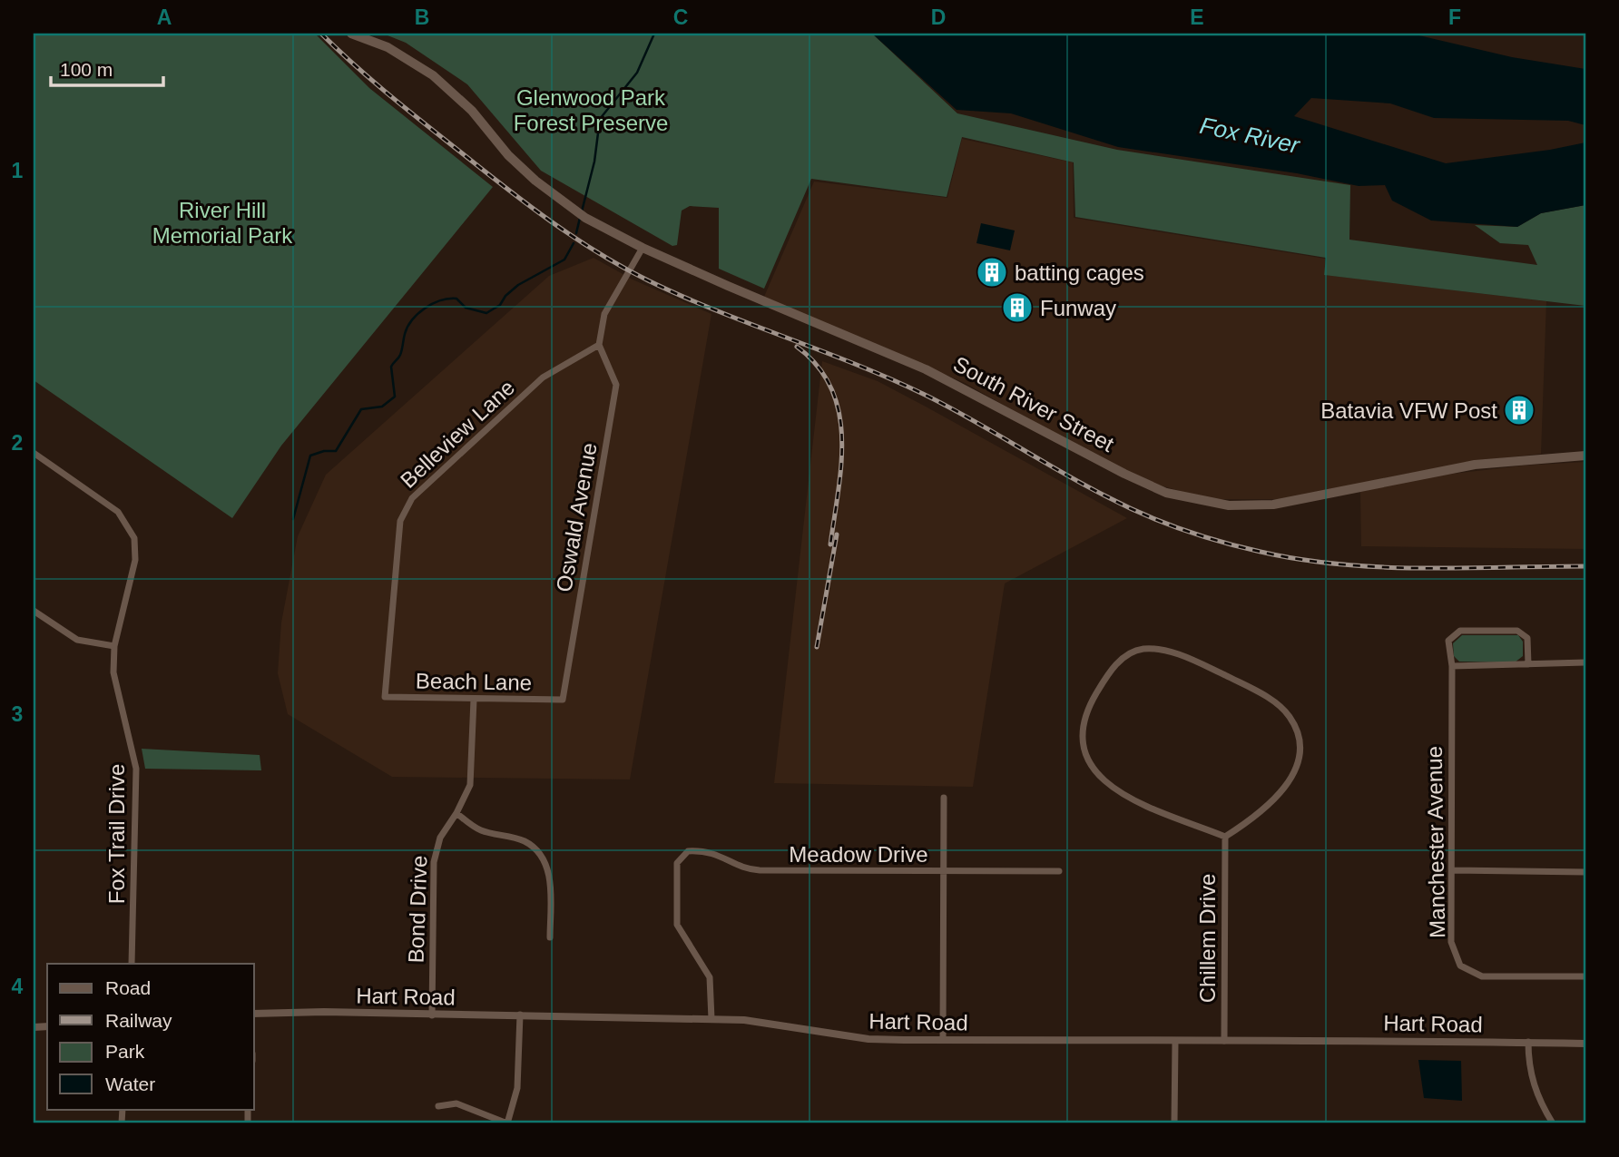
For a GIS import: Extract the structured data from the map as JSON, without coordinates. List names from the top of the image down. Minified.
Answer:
{"streets":{"main road":["South River Street"],"street":["Belleview Lane","Oswald Avenue","Beach Lane","Fox Trail Drive","Manchester Avenue","Meadow Drive","Bond Drive","Chillem Drive","Hart Road"]},"crossings":[["Belleview Lane","Oswald Avenue"],["Belleview Lane","Beach Lane"],["Oswald Avenue","Beach Lane"],["Beach Lane","Bond Drive"],["Meadow Drive","Hart Road"],["Bond Drive","Hart Road"],["Chillem Drive","Hart Road"]],"water":["Fox River"],"parks":["Glenwood Park Forest Preserve","River Hill Memorial Park"],"places":{"building":["batting cages","Funway","Batavia VFW Post"]},"legend":["Road","Railway","Park","Water"],"scale_bar":"100 m","grid":{"columns":["A","B","C","D","E","F"],"rows":["1","2","3","4"]}}
